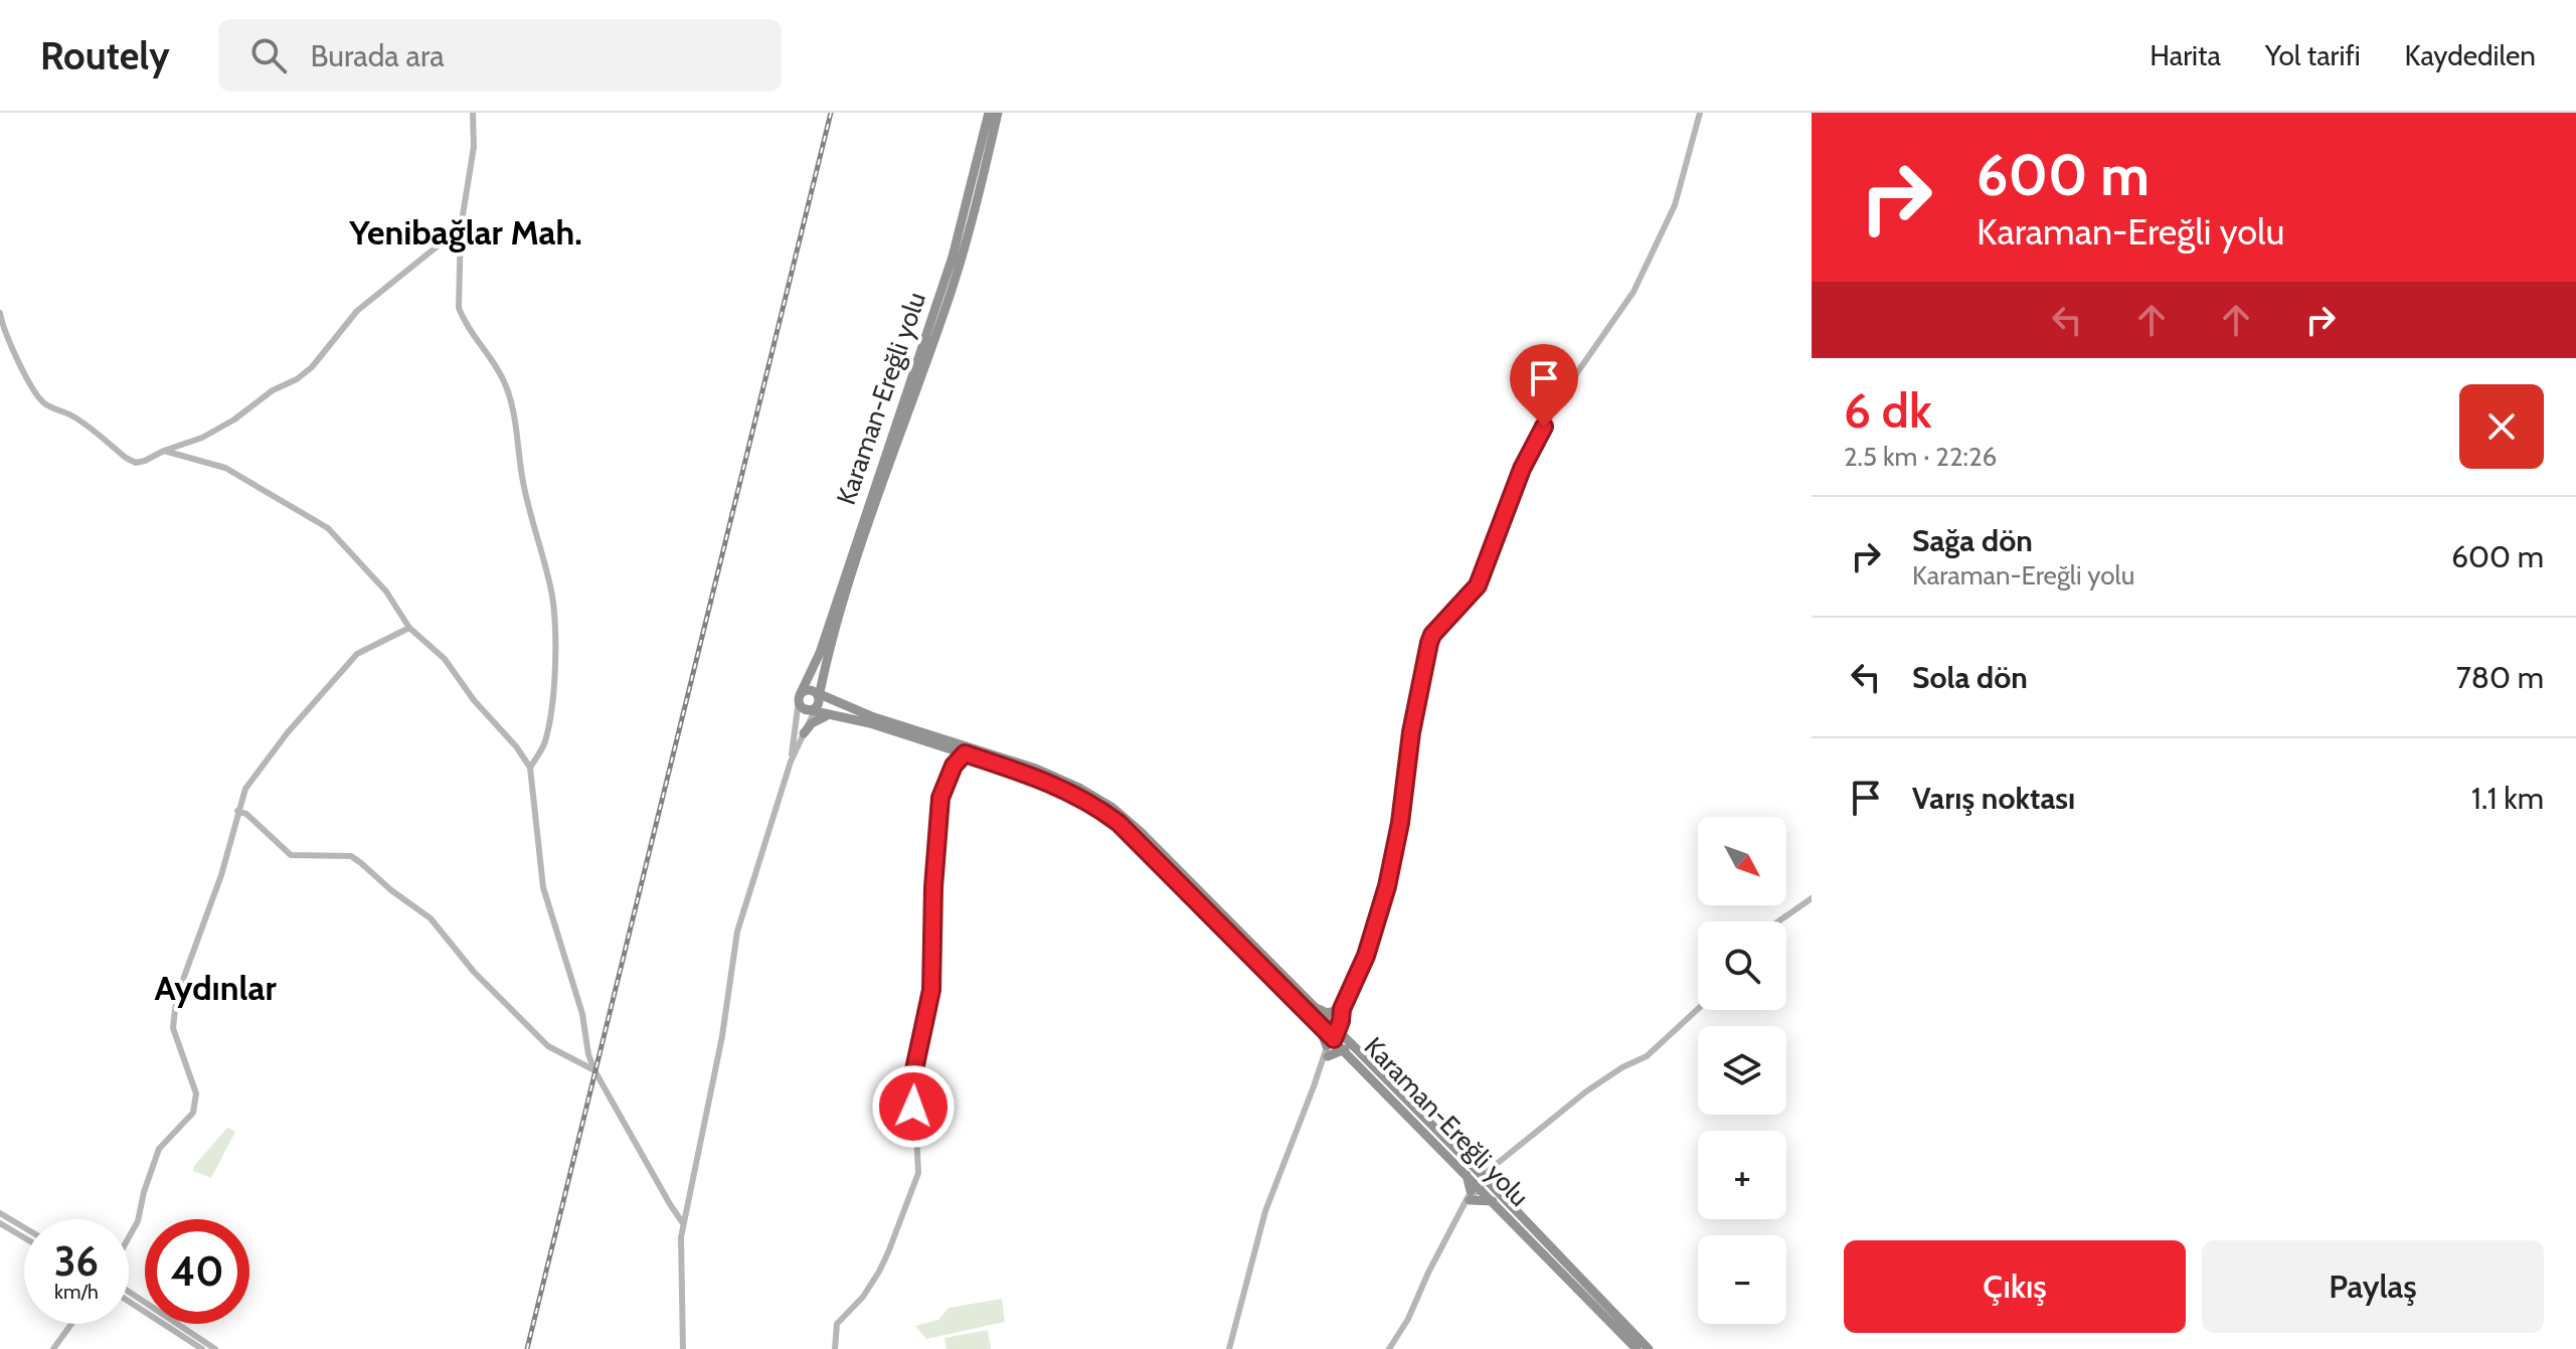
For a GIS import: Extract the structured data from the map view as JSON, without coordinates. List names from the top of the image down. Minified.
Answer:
{"streets":{"highway":["Karaman-Ereğli yolu"]},"districts":["Yenibağlar Mah.","Aydınlar"],"north":"bottom right","page":{"header":"Routely","search":"Burada ara","nav":["Harita","Yol tarifi","Kaydedilen"],"turn":["600 m","Karaman-Ereğli yolu"],"heading":["6 dk","2.5 km · 22:26"],"list":[{"name":"Sağa dön","note":"Karaman-Ereğli yolu","value":"600 m"},{"name":"Sola dön","value":"780 m"},{"name":"Varış noktası","value":"1.1 km"}],"map_buttons":["+","−"],"speed":"36 km/h","limit":"40","buttons":["Çıkış","Paylaş"]}}
